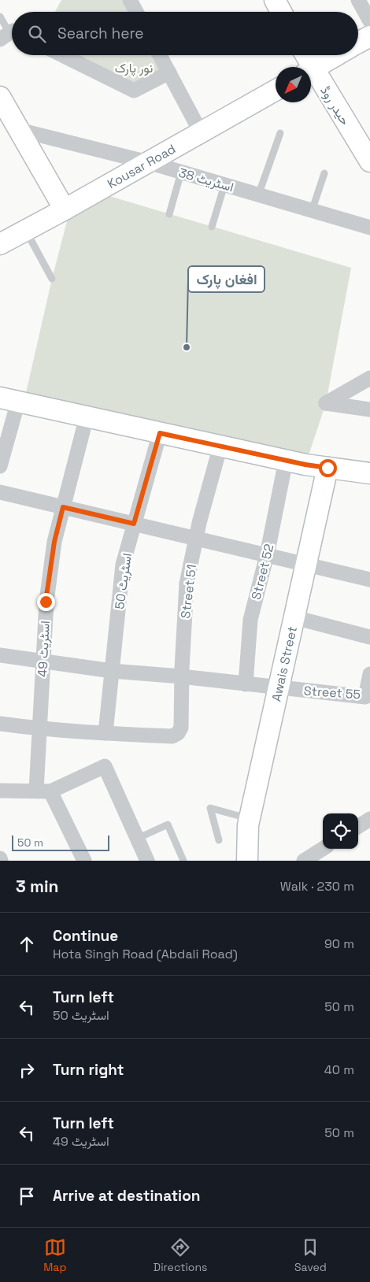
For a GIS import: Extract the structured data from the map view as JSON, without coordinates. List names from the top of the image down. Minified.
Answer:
{"streets":{"street":["حیدر روڈ","Kousar Road","اسٹریٹ 38","Street 52","اسٹریٹ 50","Street 51","اسٹریٹ 49","Awais Street","Street 55"]},"crossings":[["Kousar Road","اسٹریٹ 38"],["Street 52","Street 55"],["اسٹریٹ 50","Street 51"],["اسٹریٹ 50","Street 55"],["Street 51","Street 55"],["اسٹریٹ 49","Street 55"],["Awais Street","Street 55"]],"parks":["نور پارک"],"places":["افغان پارک"],"scale_bar":"50 m","north":"bottom left","page":{"search":"Search here","scale":"50 m","heading":["3 min","Walk · 230 m"],"list":[["Continue","Hota Singh Road (Abdali Road)","90 m"],["Turn left","اسٹریٹ 50","50 m"],["Turn right","40 m"],["Turn left","اسٹریٹ 49","50 m"],"Arrive at destination"],"nav":["Map","Directions","Saved"]}}
